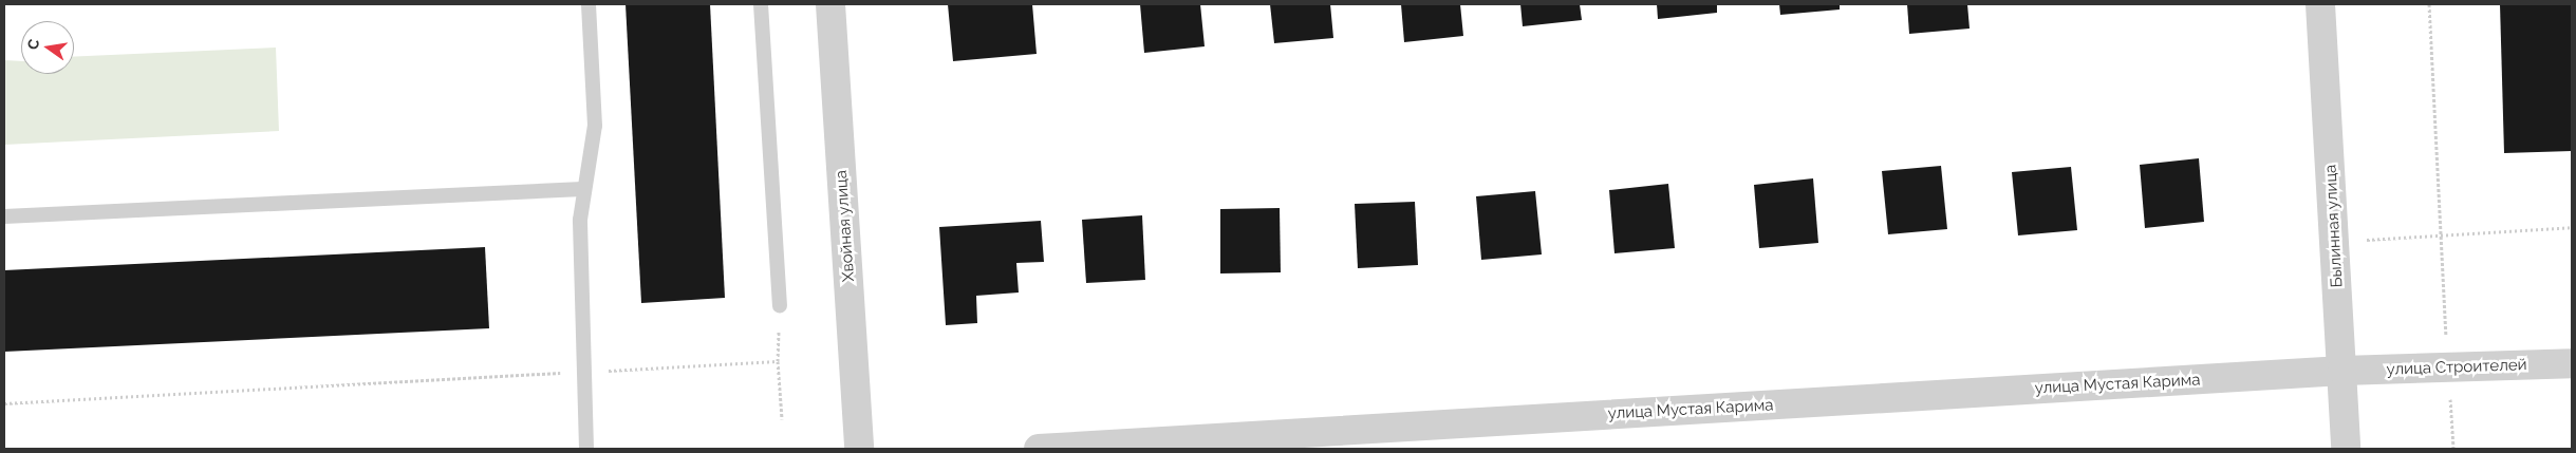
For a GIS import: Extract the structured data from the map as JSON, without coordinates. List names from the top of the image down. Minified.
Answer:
{"streets":{"street":["Хвойная улица","Былинная улица","улица Строителей","улица Мустая Карима"]},"crossings":[["Былинная улица","улица Строителей"],["Былинная улица","улица Мустая Карима"],["улица Строителей","улица Мустая Карима"]],"north":"left"}
